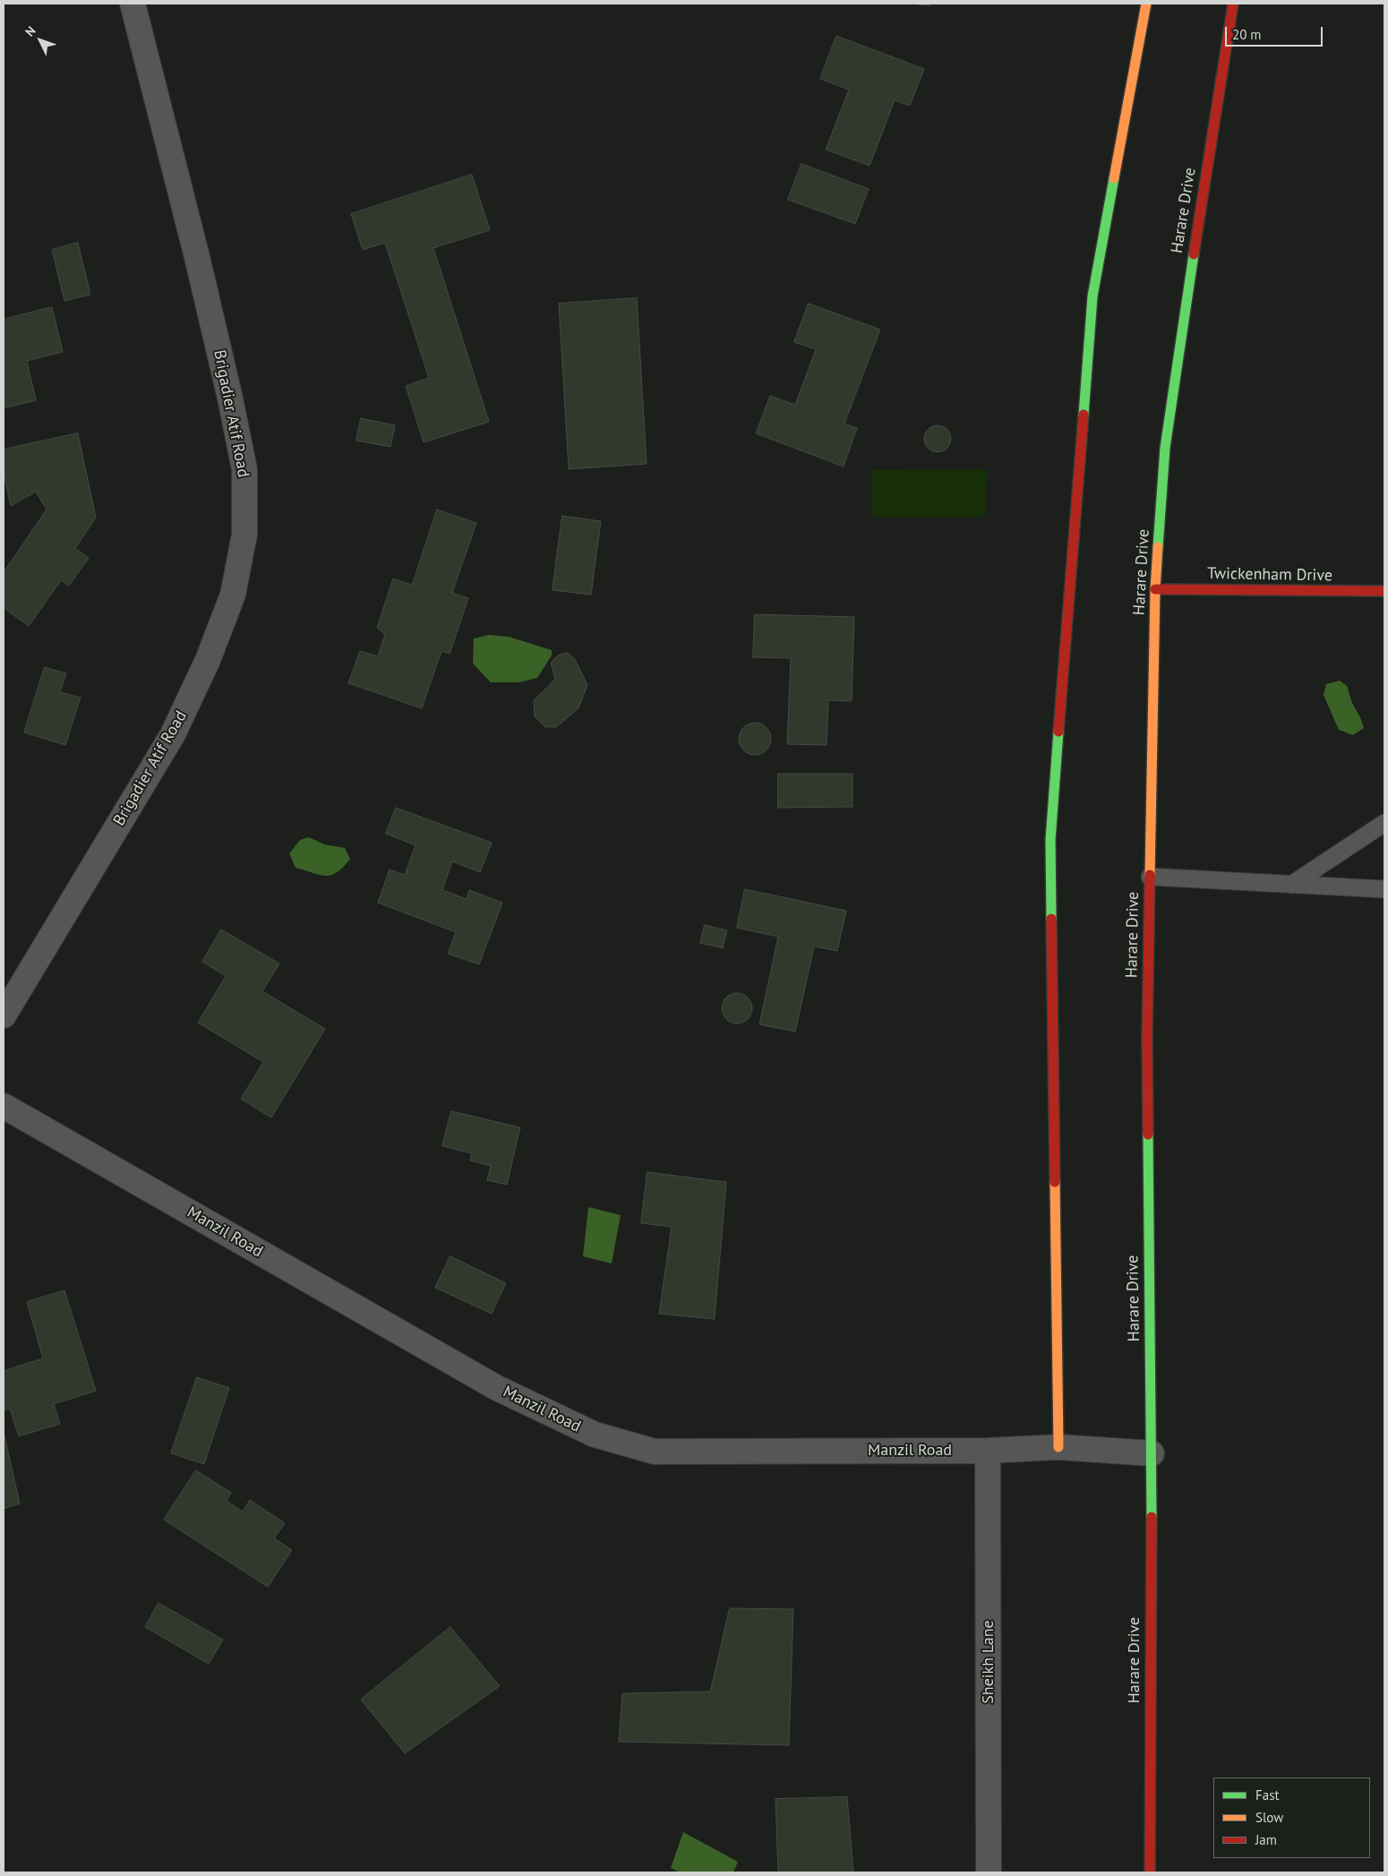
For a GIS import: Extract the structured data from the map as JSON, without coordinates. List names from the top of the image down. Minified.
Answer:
{"streets":{"main road":["Harare Drive","Twickenham Drive"],"street":["Brigadier Atif Road","Manzil Road","Sheikh Lane"]},"crossings":[["Harare Drive","Twickenham Drive"],["Harare Drive","Manzil Road"],["Manzil Road","Sheikh Lane"]],"legend":["Fast","Slow","Jam"],"scale_bar":"20 m","north":"top left"}
